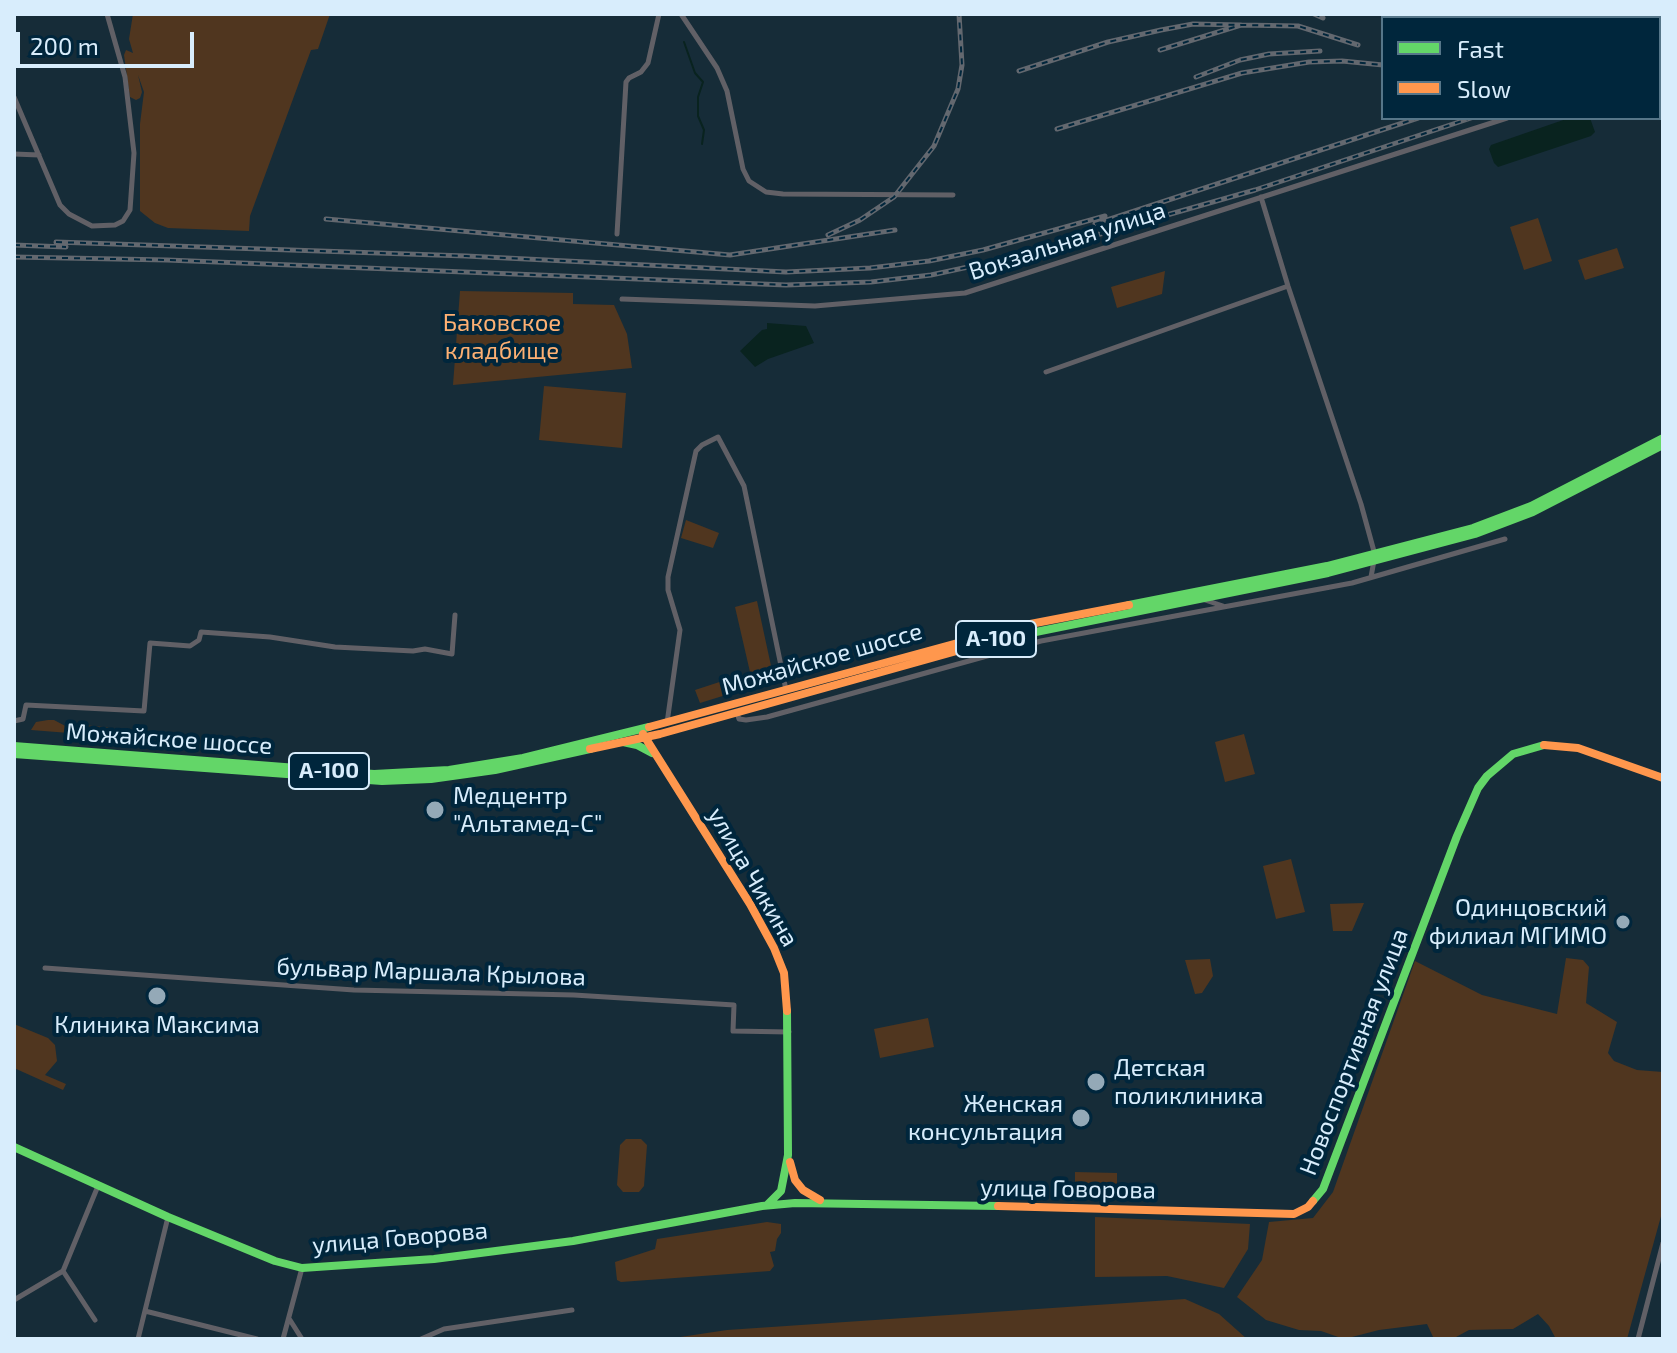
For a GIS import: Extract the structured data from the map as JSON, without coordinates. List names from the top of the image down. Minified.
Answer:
{"streets":{"main road":["А-100","Можайское шоссе","улица Чикина","Новоспортивная улица","улица Говорова"],"street":["Вокзальная улица","бульвар Маршала Крылова"]},"crossings":[["Можайское шоссе","улица Чикина"],["улица Чикина","бульвар Маршала Крылова"],["улица Чикина","улица Говорова"],["Новоспортивная улица","улица Говорова"]],"parks":["Баковское кладбище"],"places":["Медцентр \"Альтамед-С\"","Одинцовский филиал МГИМО","Клиника Максима","Детская поликлиника","Женская консультация"],"legend":["Fast","Slow"],"scale_bar":"200 m"}
